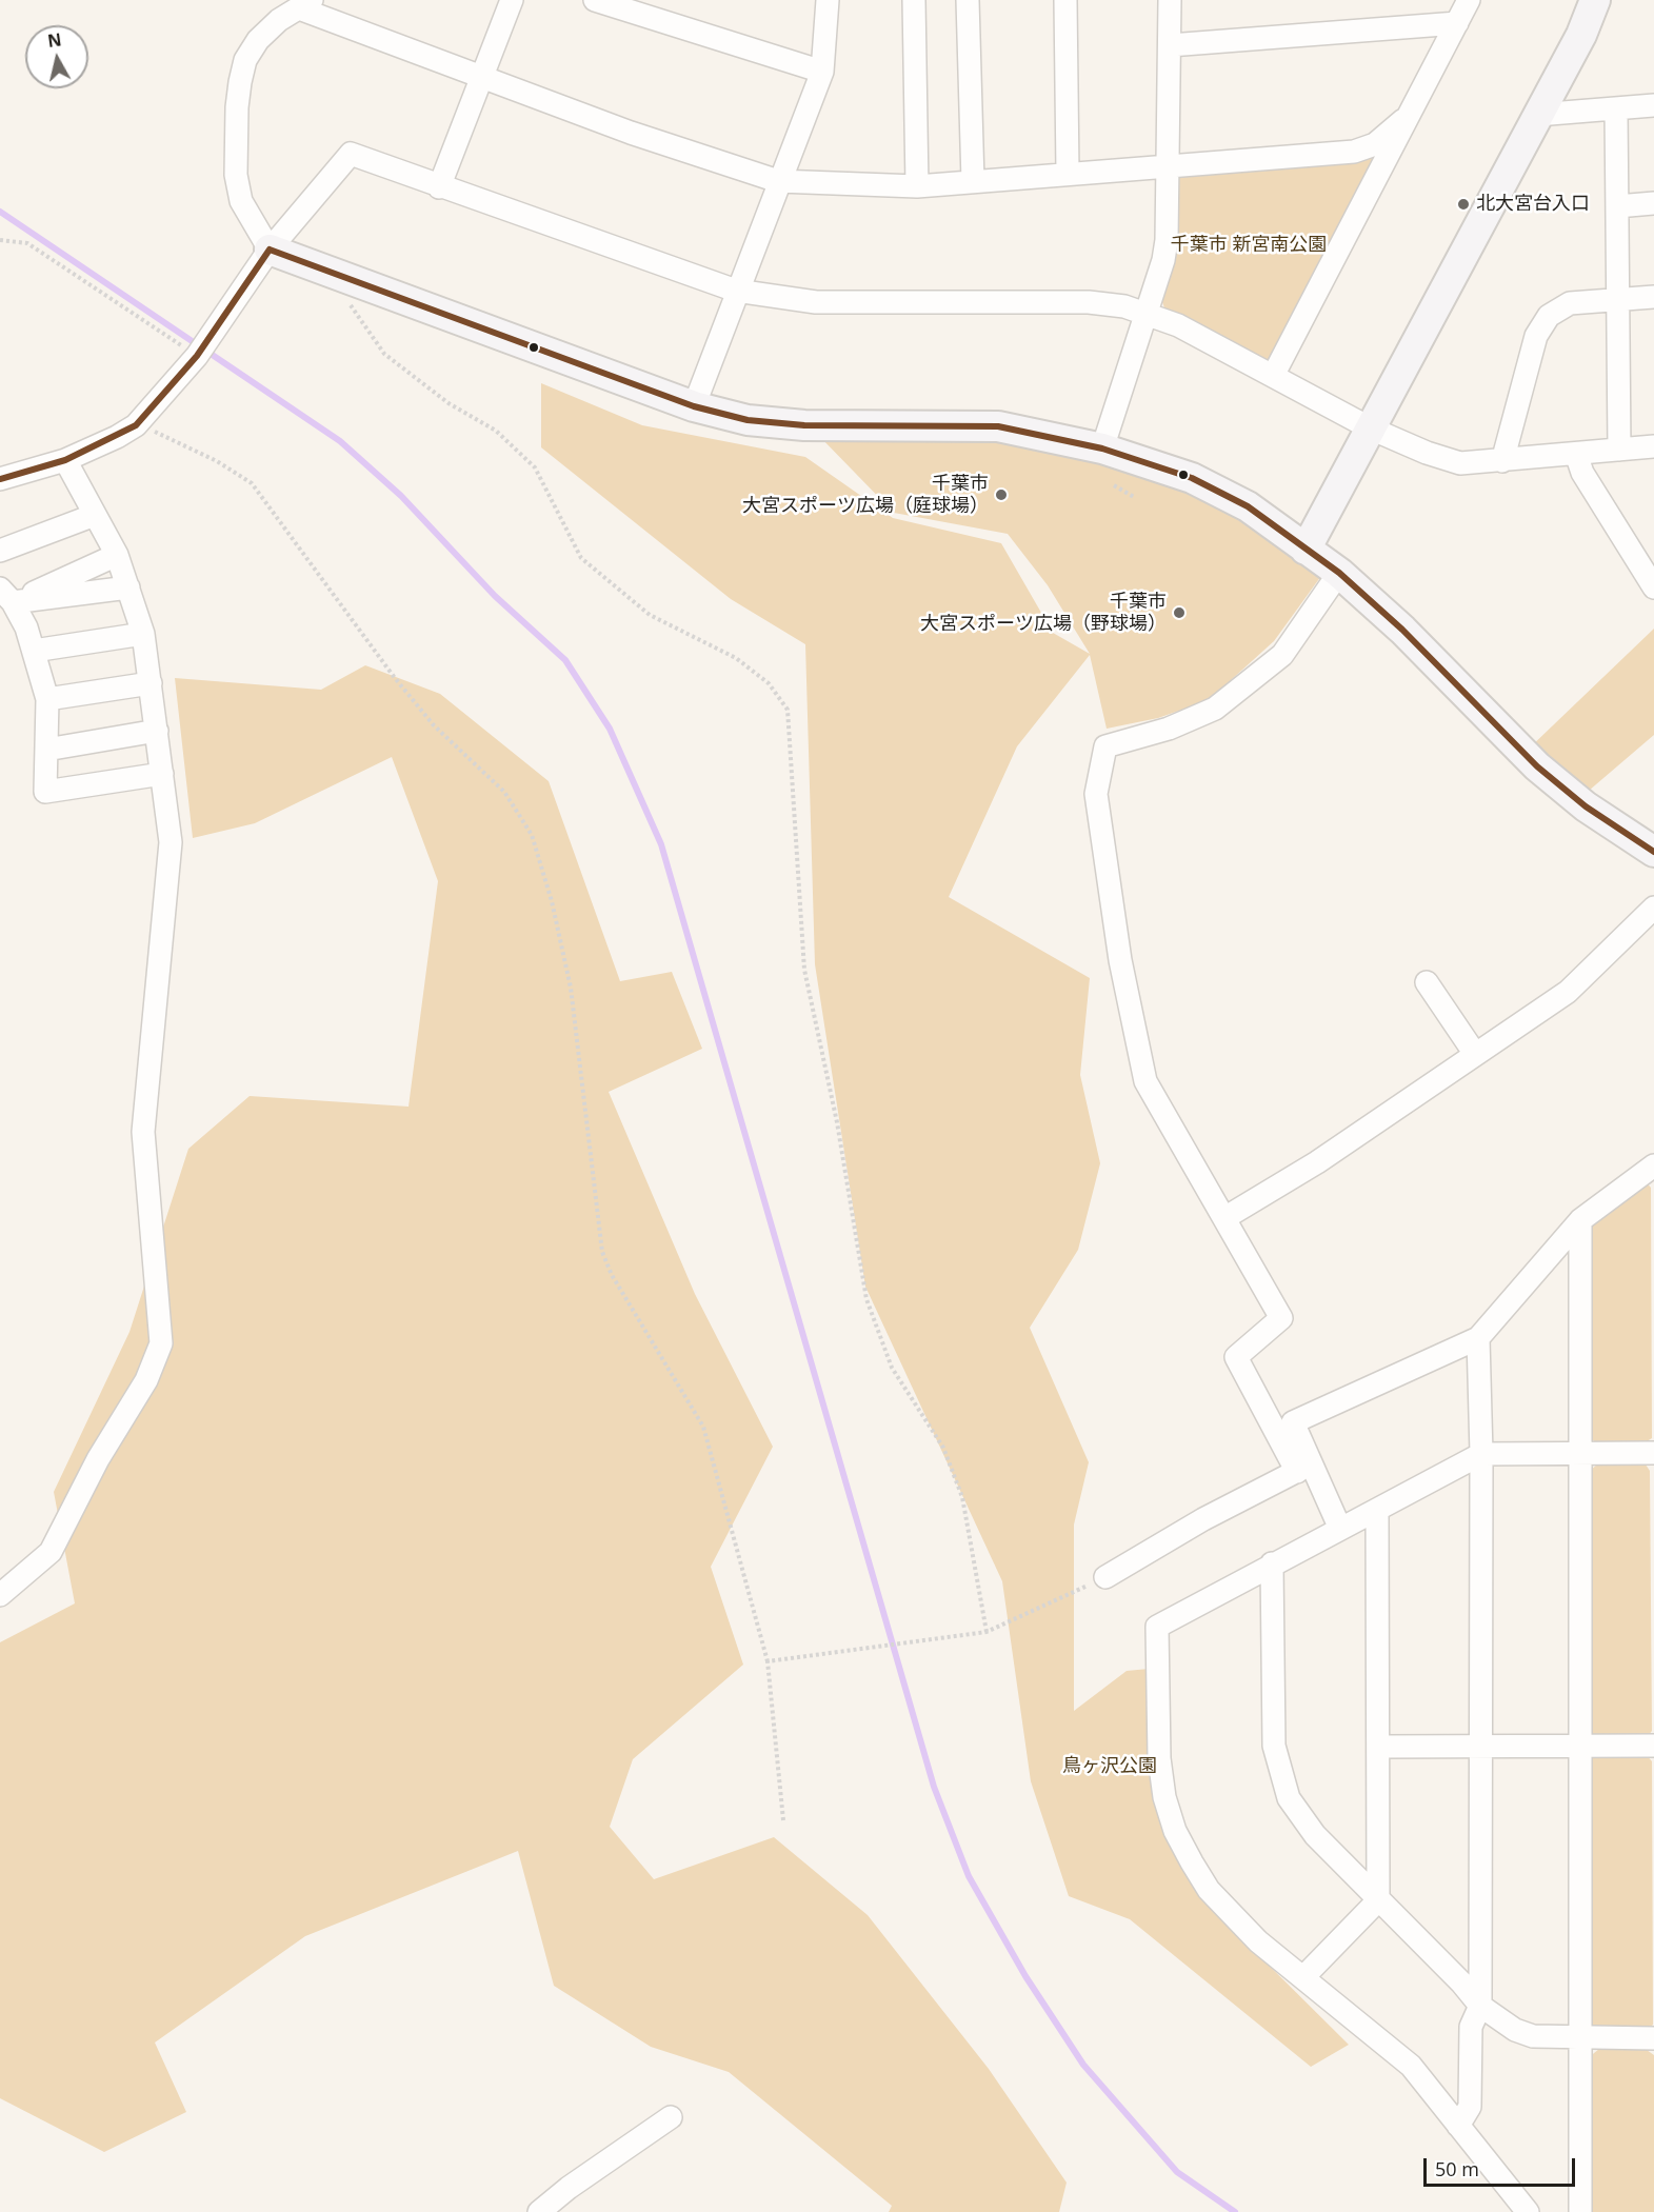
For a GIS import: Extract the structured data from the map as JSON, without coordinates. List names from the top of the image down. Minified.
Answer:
{"parks":["千葉市 新宮南公園","鳥ヶ沢公園"],"places":["北大宮台入口","千葉市 大宮スポーツ広場（庭球場）","千葉市 大宮スポーツ広場（野球場）"],"scale_bar":"50 m","north":"top"}
